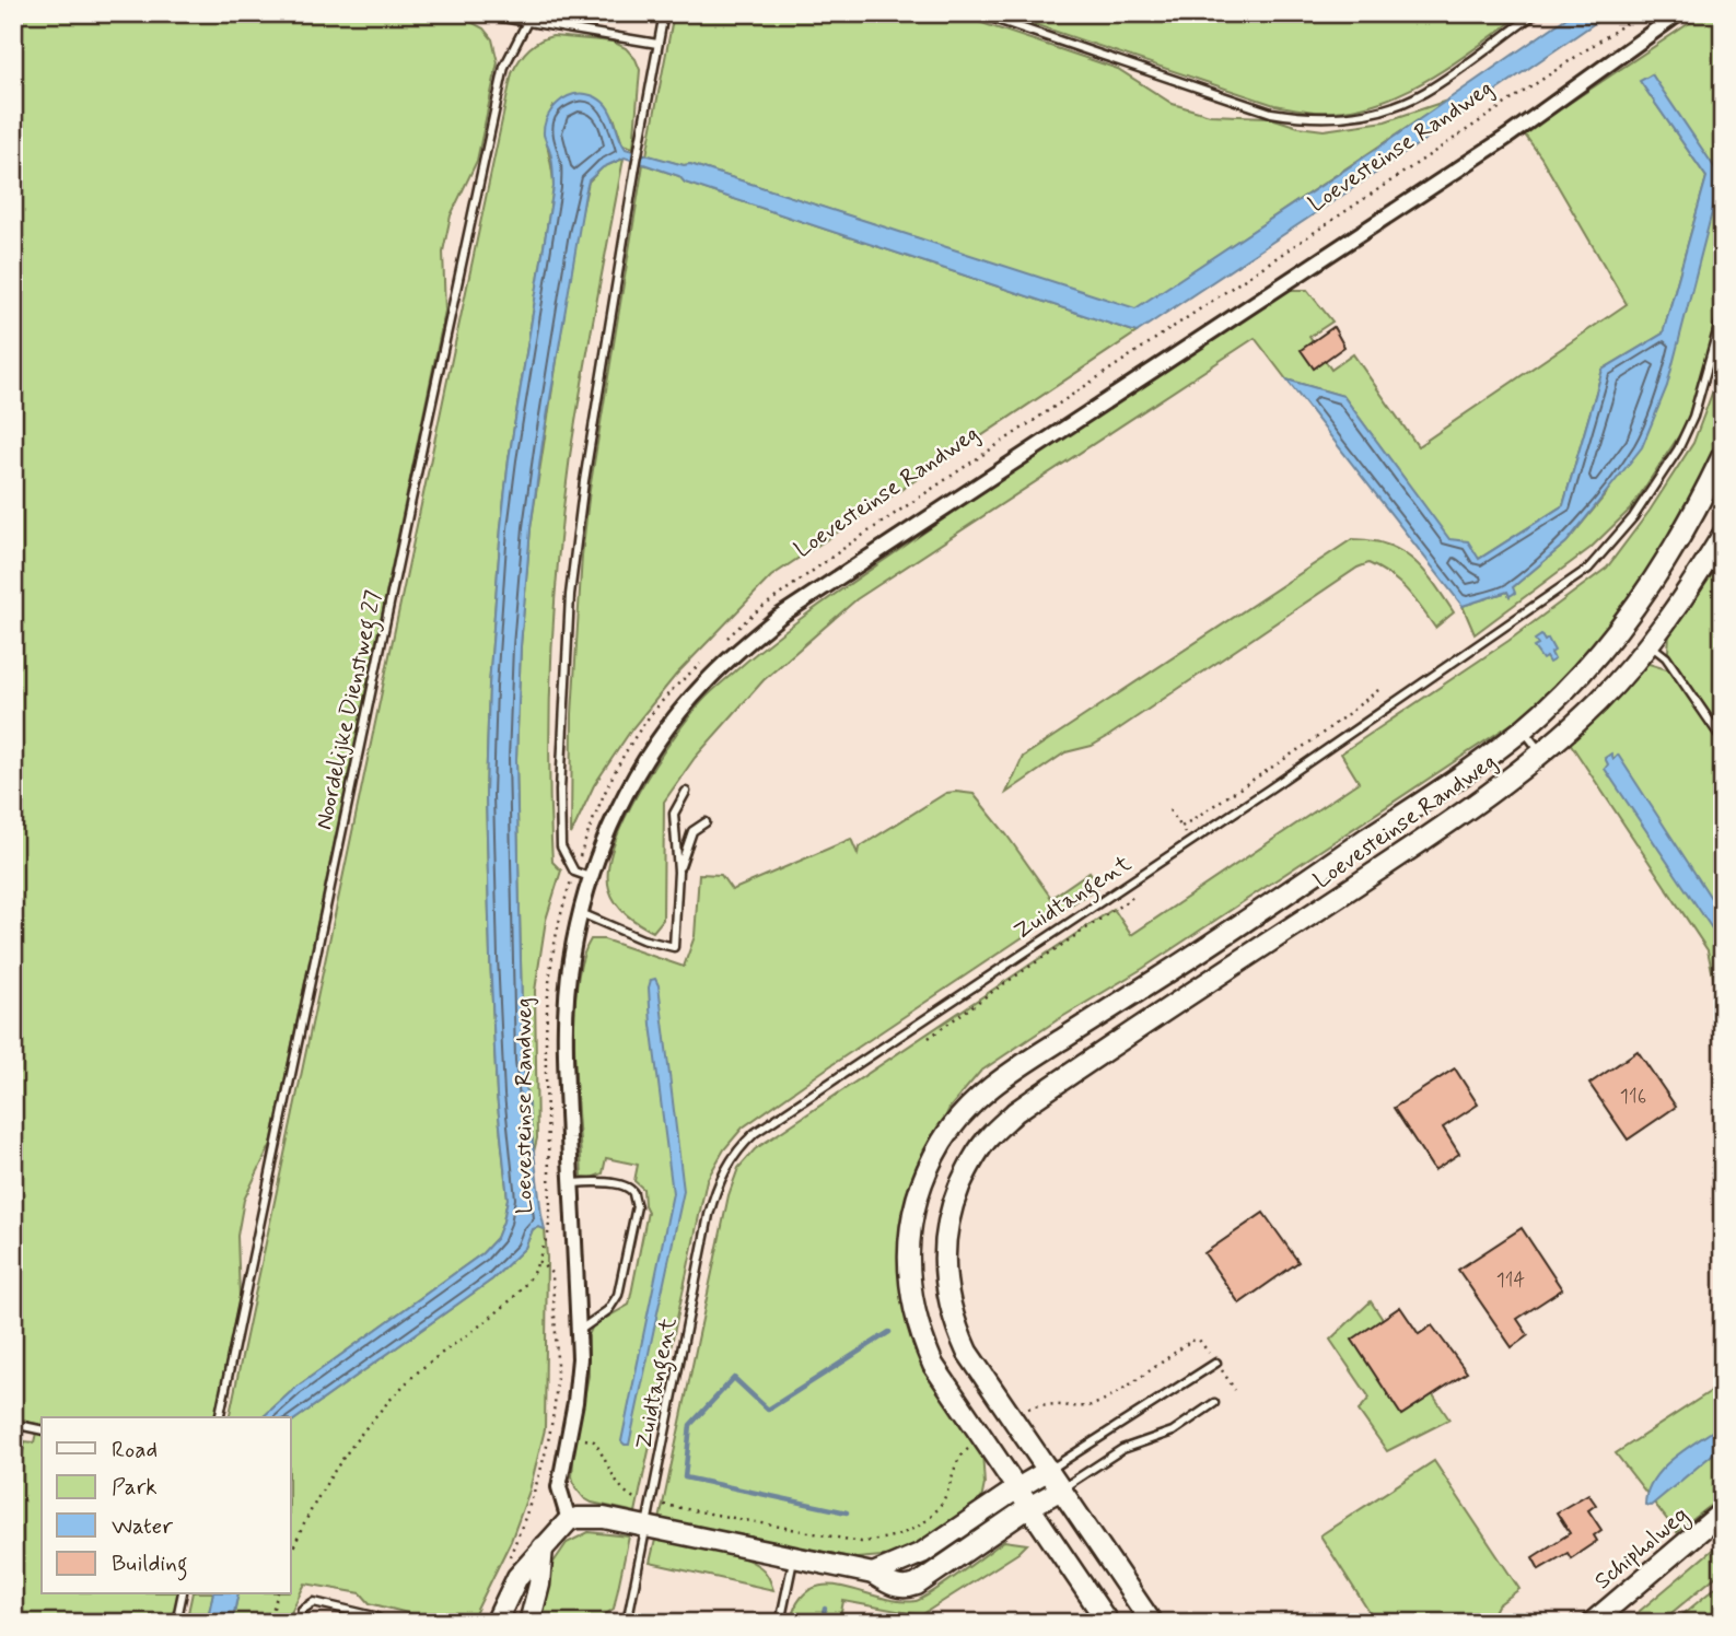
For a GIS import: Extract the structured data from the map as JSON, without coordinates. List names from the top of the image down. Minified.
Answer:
{"streets":{"street":["Loevesteinse Randweg","Schipholweg"],"lane":["Noordelijke Dienstweg 27","Zuidtangent"]},"house_numbers":["116","114"],"legend":["Road","Park","Water","Building"]}
